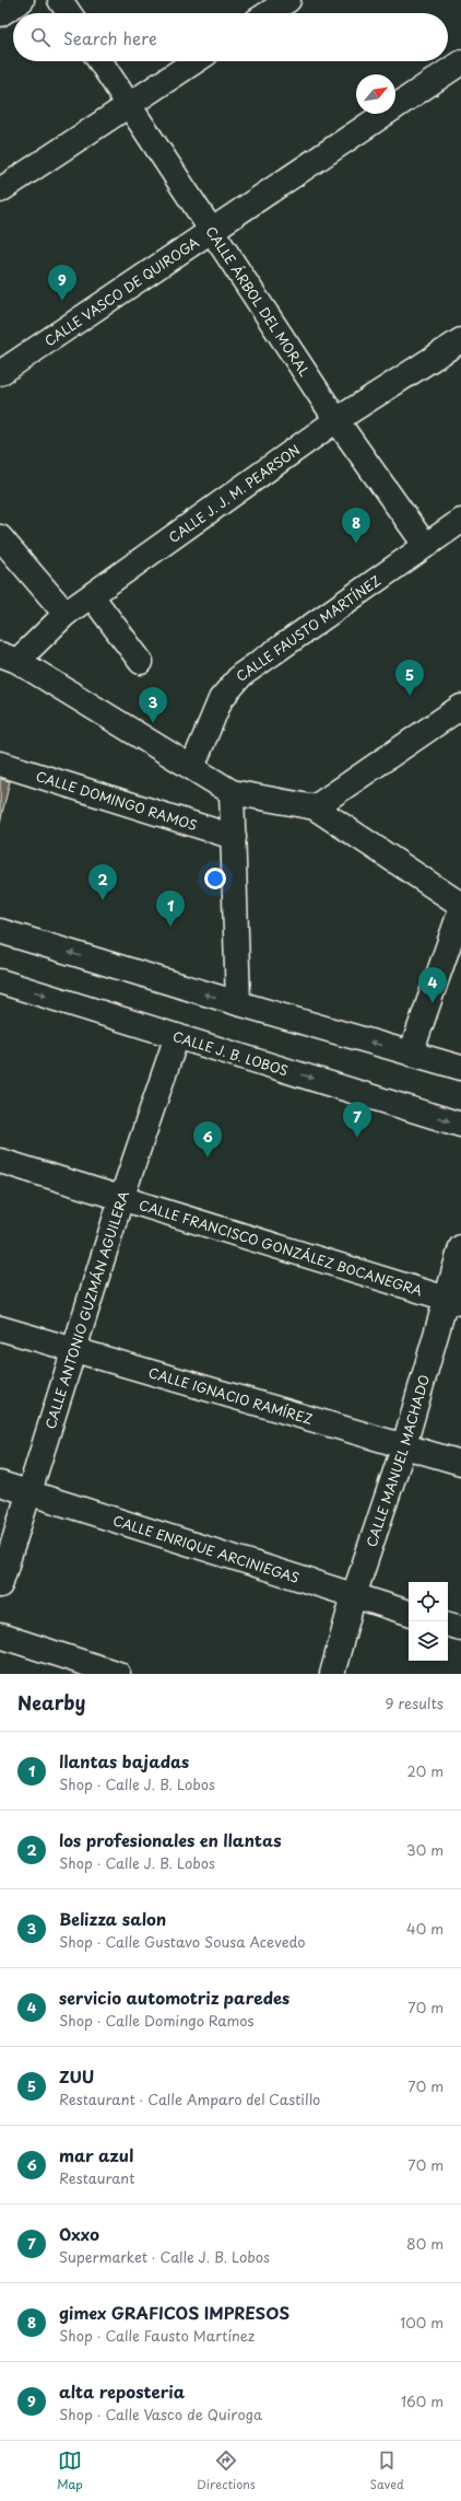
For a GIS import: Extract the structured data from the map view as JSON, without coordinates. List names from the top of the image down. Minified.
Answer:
{"streets":{"street":["CALLE VASCO DE QUIROGA","CALLE ÁRBOL DEL MORAL","CALLE J. J. M. PEARSON","CALLE FAUSTO MARTÍNEZ","CALLE DOMINGO RAMOS","CALLE J. B. LOBOS","CALLE FRANCISCO GONZÁLEZ BOCANEGRA","CALLE ANTONIO GUZMÁN AGUILERA","CALLE IGNACIO RAMÍREZ","CALLE MANUEL MACHADO","CALLE ENRIQUE ARCINIEGAS"]},"crossings":[["CALLE VASCO DE QUIROGA","CALLE ÁRBOL DEL MORAL"],["CALLE ÁRBOL DEL MORAL","CALLE J. J. M. PEARSON"],["CALLE ÁRBOL DEL MORAL","CALLE FAUSTO MARTÍNEZ"],["CALLE J. B. LOBOS","CALLE ANTONIO GUZMÁN AGUILERA"],["CALLE FRANCISCO GONZÁLEZ BOCANEGRA","CALLE ANTONIO GUZMÁN AGUILERA"],["CALLE FRANCISCO GONZÁLEZ BOCANEGRA","CALLE MANUEL MACHADO"],["CALLE ANTONIO GUZMÁN AGUILERA","CALLE IGNACIO RAMÍREZ"],["CALLE ANTONIO GUZMÁN AGUILERA","CALLE ENRIQUE ARCINIEGAS"],["CALLE IGNACIO RAMÍREZ","CALLE MANUEL MACHADO"],["CALLE MANUEL MACHADO","CALLE ENRIQUE ARCINIEGAS"]],"north":"top right","page":{"search":"Search here","pins":["9","8","5","3","2","1","4","7","6"],"heading":["Nearby","9 results"],"list":[{"mark":"1","name":"llantas bajadas","note":"Shop · Calle J. B. Lobos","value":"20 m"},{"mark":"2","name":"los profesionales en llantas","note":"Shop · Calle J. B. Lobos","value":"30 m"},{"mark":"3","name":"Belizza salon","note":"Shop · Calle Gustavo Sousa Acevedo","value":"40 m"},{"mark":"4","name":"servicio automotriz paredes","note":"Shop · Calle Domingo Ramos","value":"70 m"},{"mark":"5","name":"ZUU","note":"Restaurant · Calle Amparo del Castillo","value":"70 m"},{"mark":"6","name":"mar azul","note":"Restaurant","value":"70 m"},{"mark":"7","name":"Oxxo","note":"Supermarket · Calle J. B. Lobos","value":"80 m"},{"mark":"8","name":"gimex GRAFICOS IMPRESOS","note":"Shop · Calle Fausto Martínez","value":"100 m"},{"mark":"9","name":"alta reposteria","note":"Shop · Calle Vasco de Quiroga","value":"160 m"}],"nav":["Map","Directions","Saved"]}}
